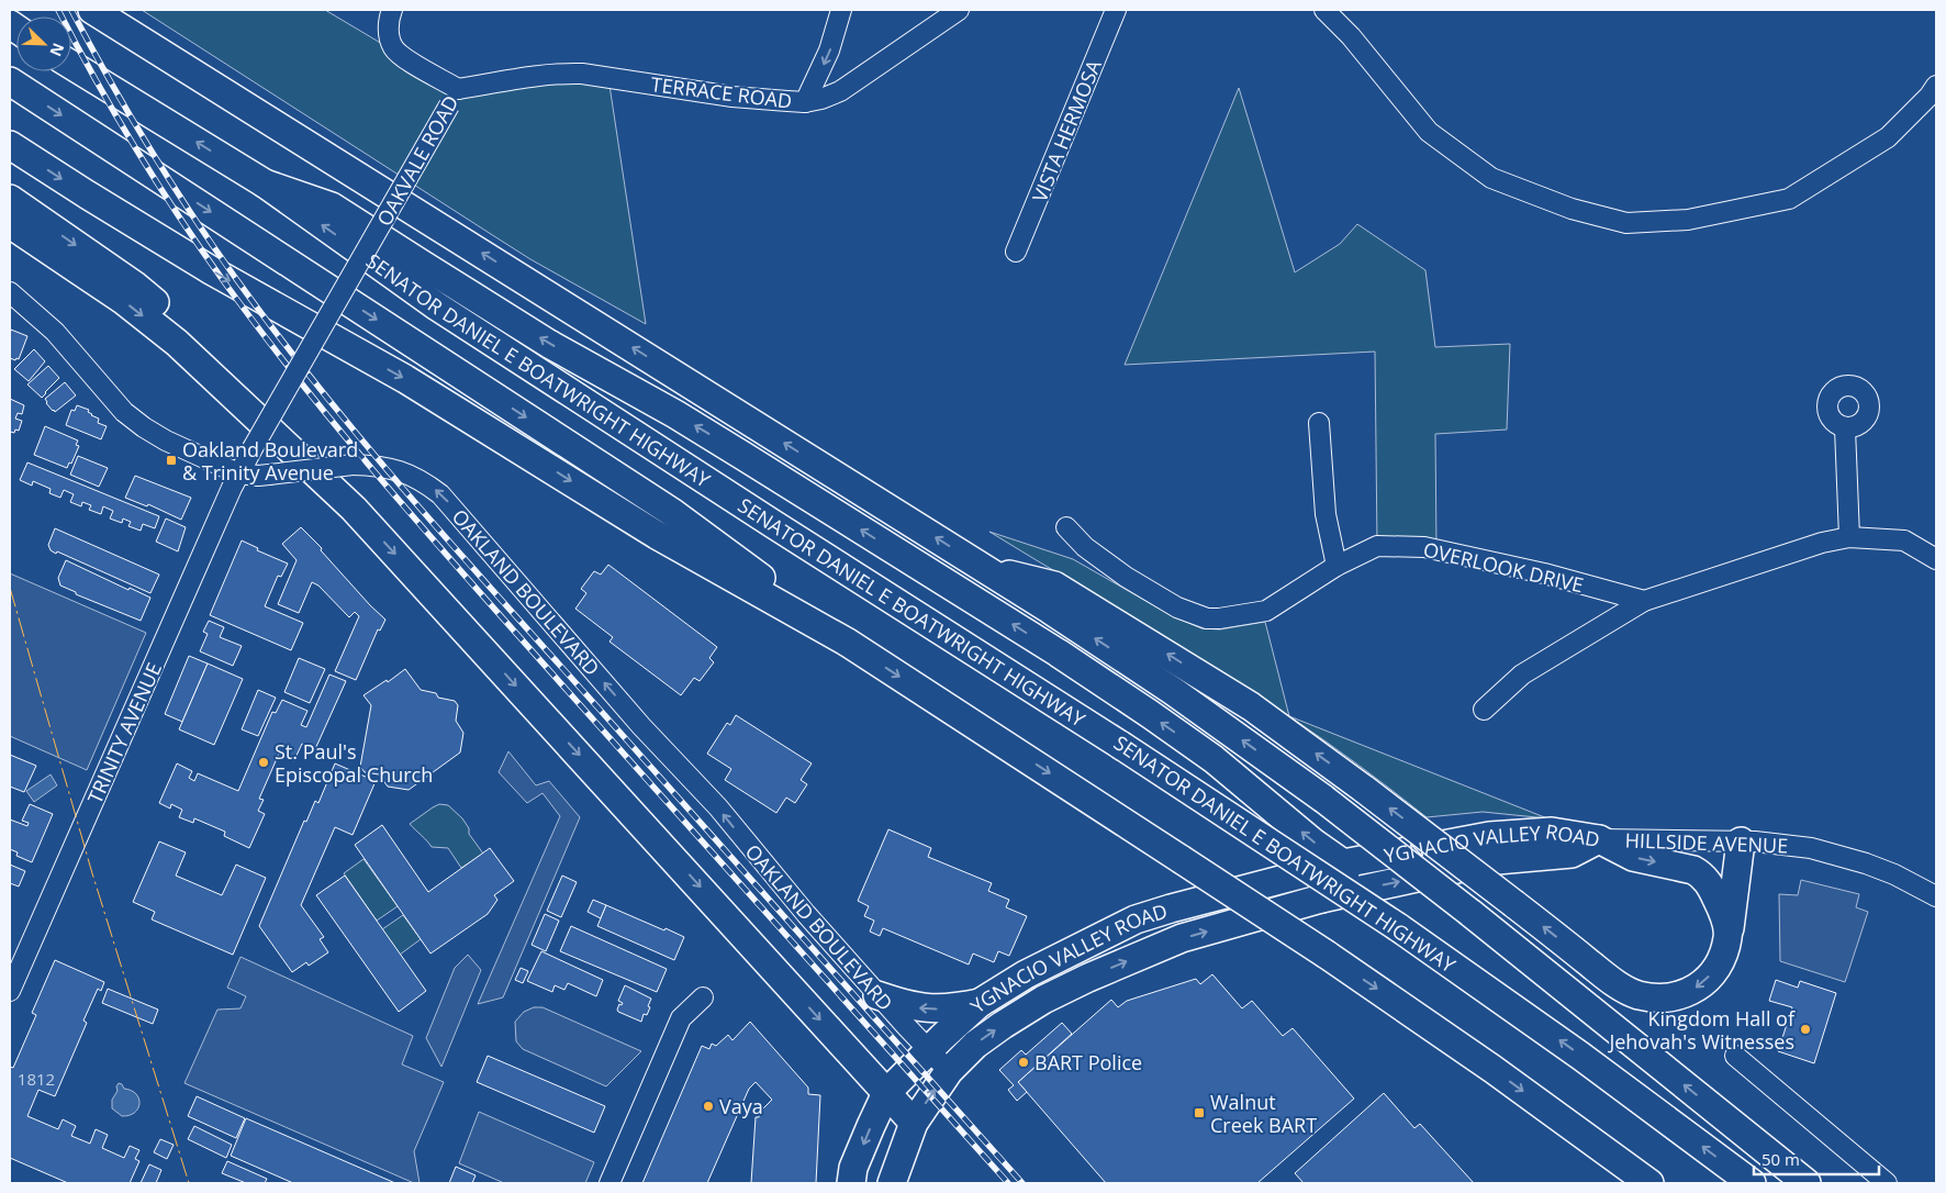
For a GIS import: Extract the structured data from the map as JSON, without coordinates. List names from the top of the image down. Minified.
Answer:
{"streets":{"highway":["SENATOR DANIEL E BOATWRIGHT HIGHWAY","YGNACIO VALLEY ROAD"],"street":["TERRACE ROAD","VISTA HERMOSA","OAKVALE ROAD","OVERLOOK DRIVE","OAKLAND BOULEVARD","TRINITY AVENUE","HILLSIDE AVENUE"]},"crossings":[["TERRACE ROAD","OAKVALE ROAD"],["OAKVALE ROAD","OAKLAND BOULEVARD"],["OAKVALE ROAD","TRINITY AVENUE"],["OAKLAND BOULEVARD","TRINITY AVENUE"],["OAKLAND BOULEVARD","YGNACIO VALLEY ROAD"],["HILLSIDE AVENUE","YGNACIO VALLEY ROAD"]],"one_way":["OAKLAND BOULEVARD"],"places":{"transit":["Oakland Boulevard & Trinity Avenue","Walnut Creek BART"],"other":["St. Paul's Episcopal Church","Kingdom Hall of Jehovah's Witnesses","BART Police","Vaya"]},"house_numbers":["1812"],"scale_bar":"50 m","north":"bottom right"}
